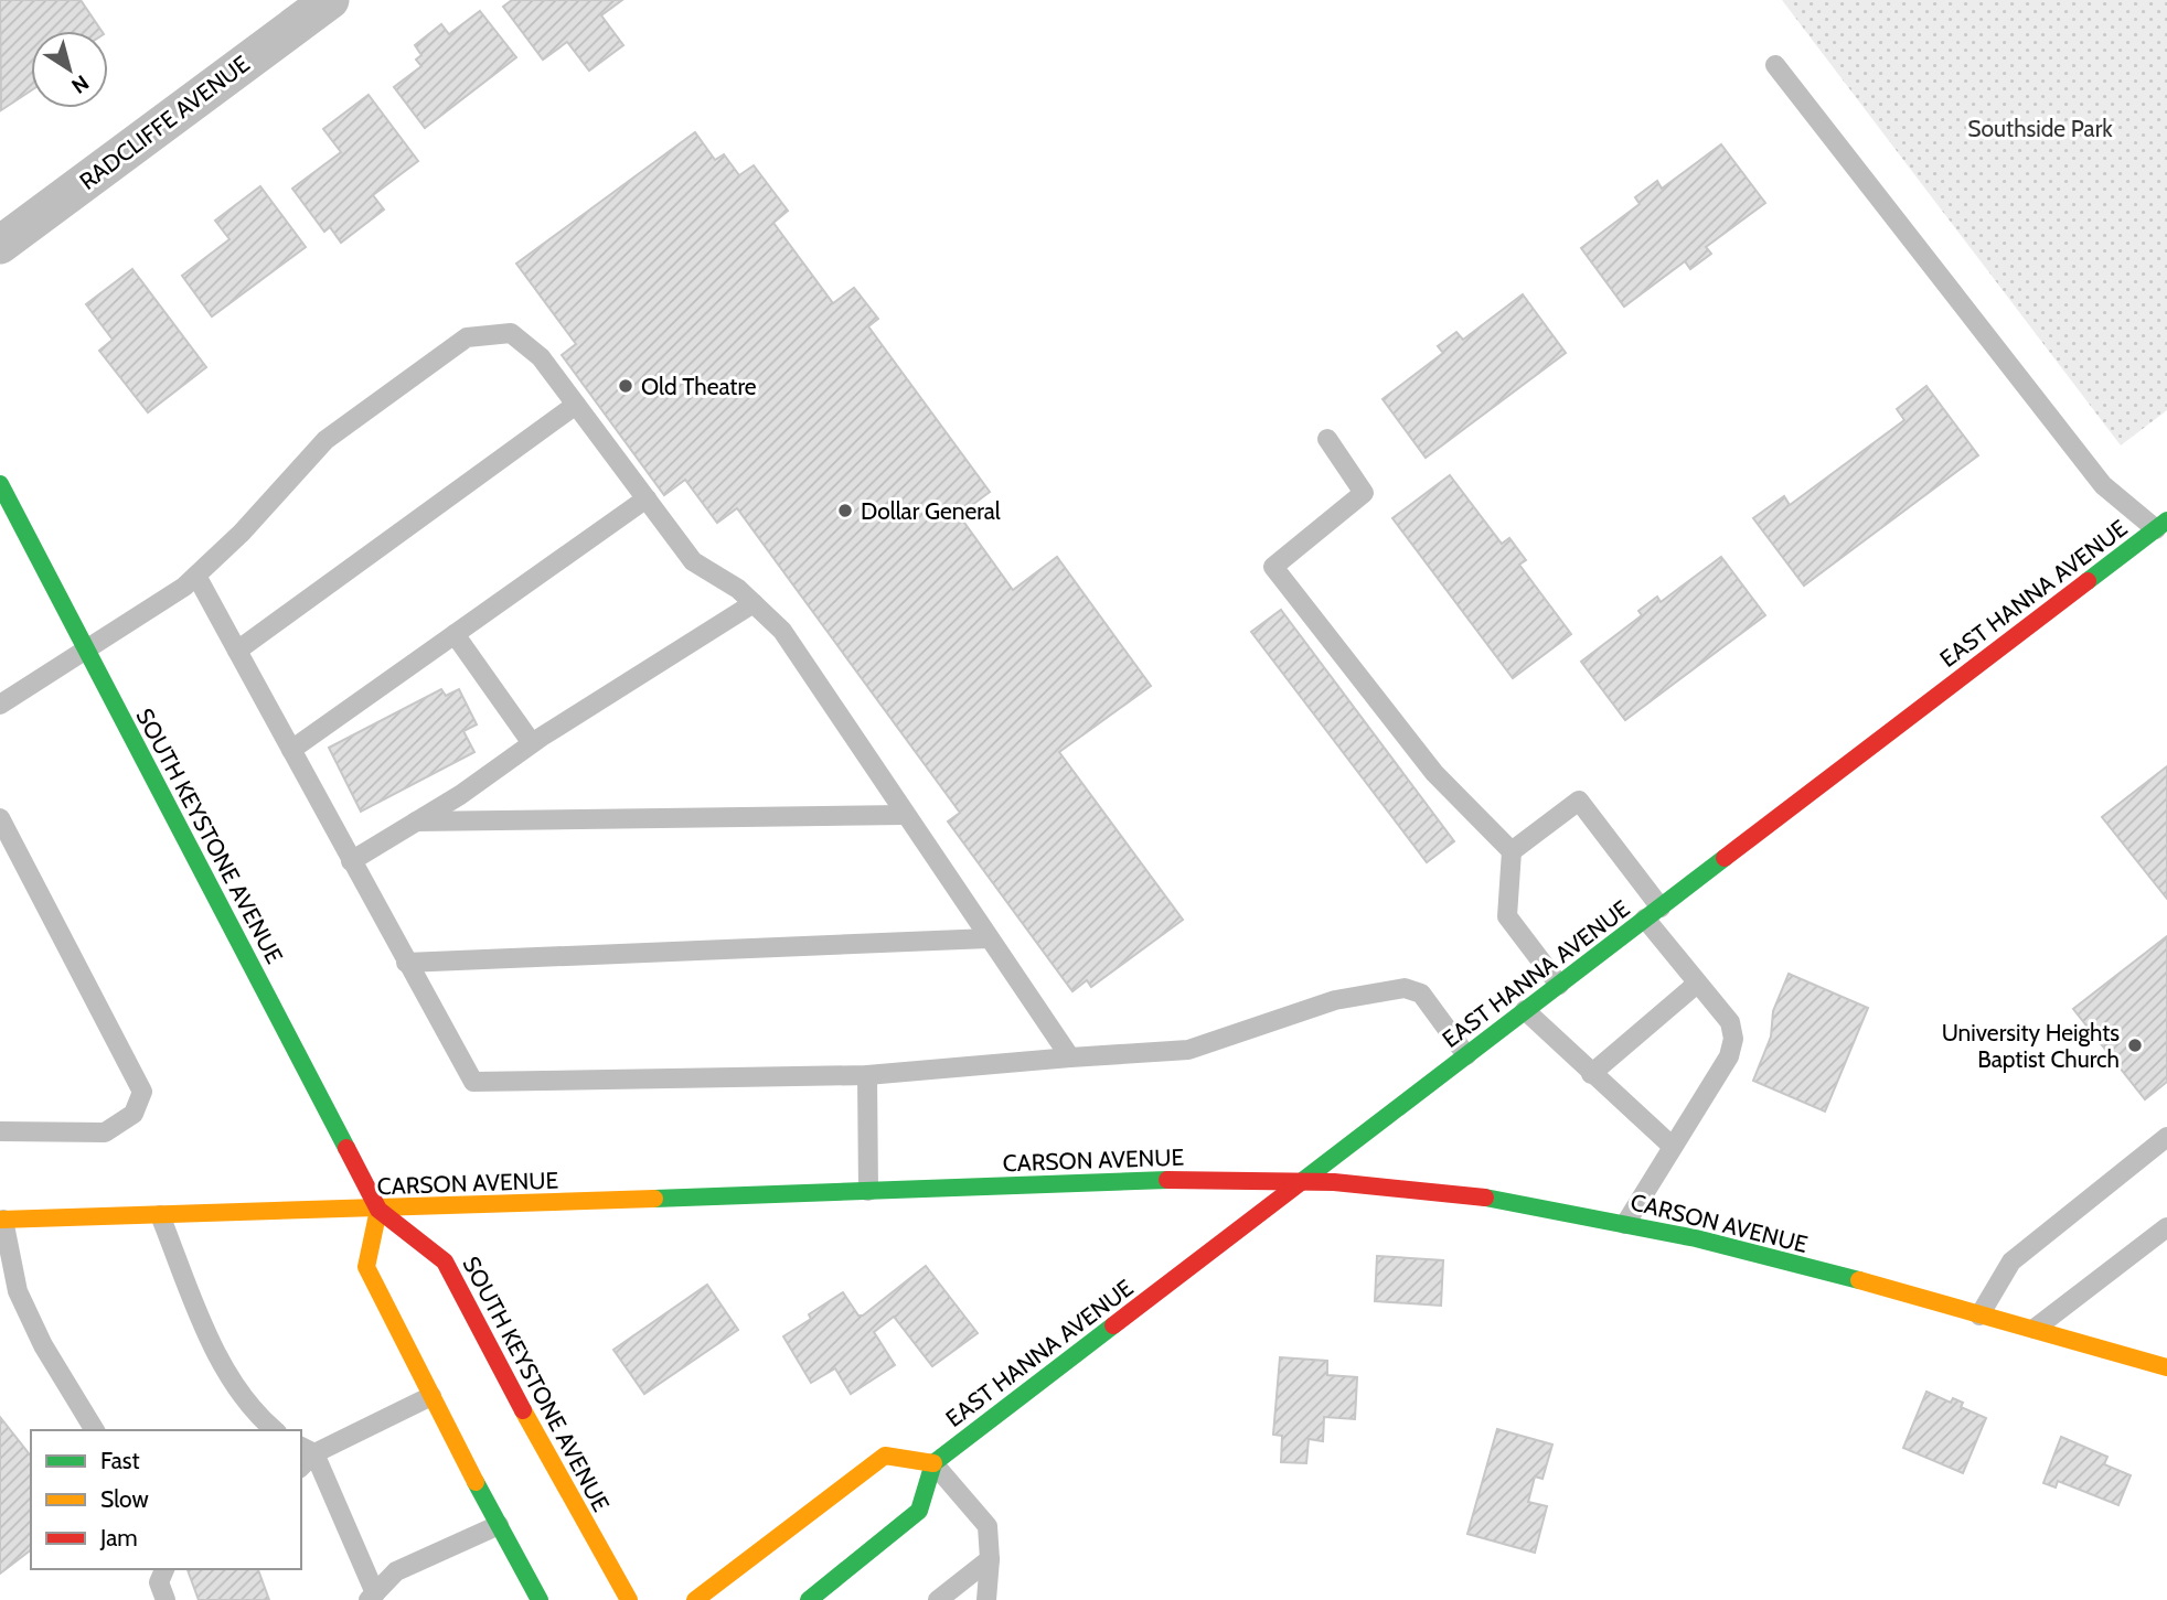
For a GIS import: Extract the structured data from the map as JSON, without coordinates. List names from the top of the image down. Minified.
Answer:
{"streets":{"main road":["EAST HANNA AVENUE","SOUTH KEYSTONE AVENUE","CARSON AVENUE"],"street":["RADCLIFFE AVENUE"]},"crossings":[["EAST HANNA AVENUE","CARSON AVENUE"],["SOUTH KEYSTONE AVENUE","CARSON AVENUE"]],"parks":["Southside Park"],"places":["Old Theatre","Dollar General","University Heights Baptist Church"],"legend":["Fast","Slow","Jam"],"north":"bottom right"}
